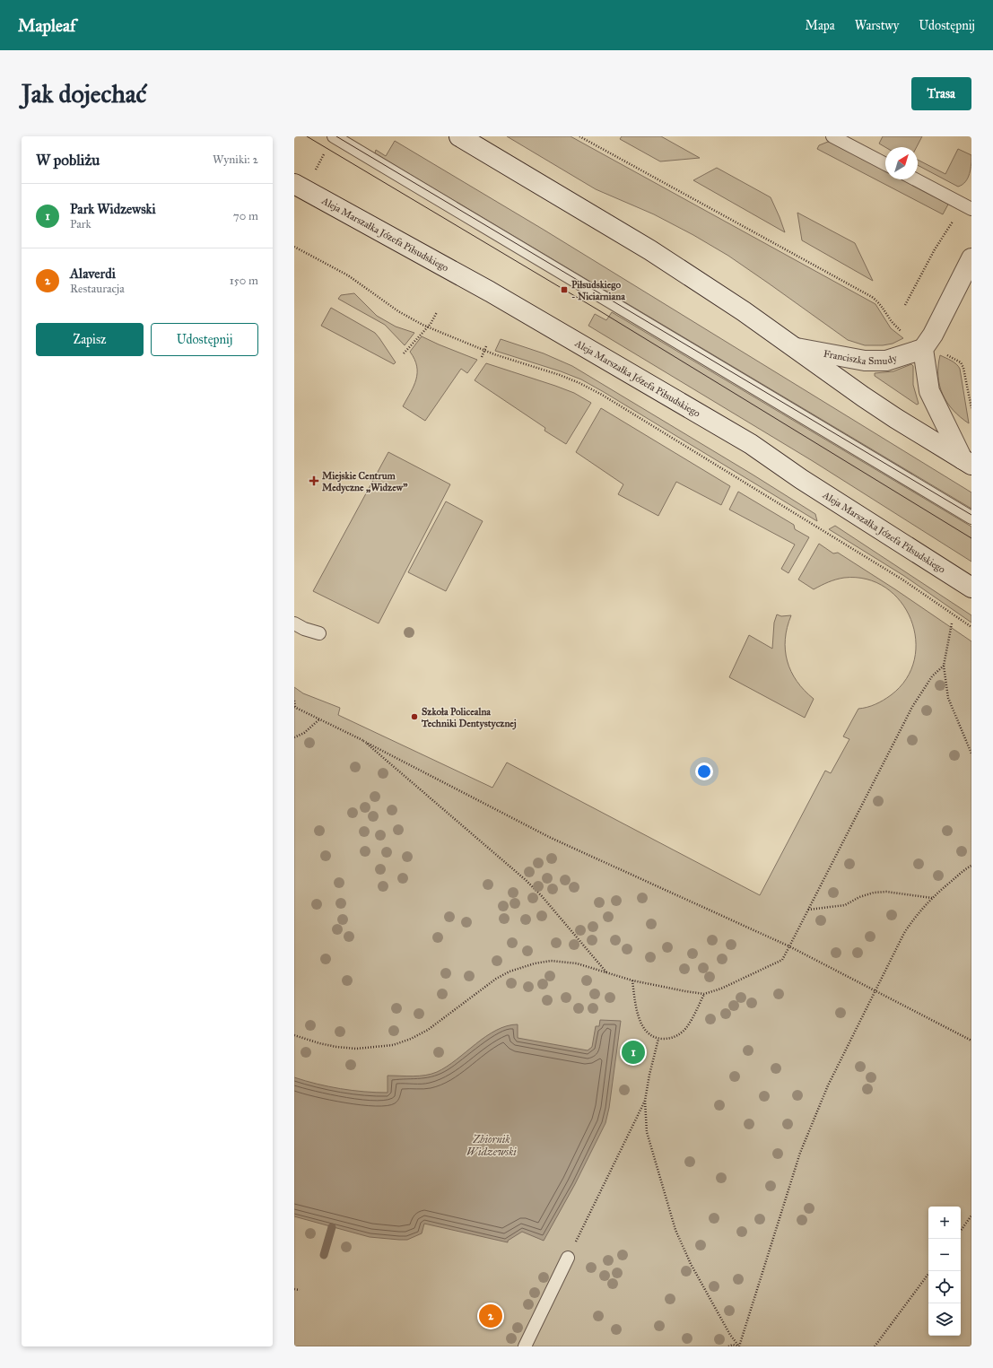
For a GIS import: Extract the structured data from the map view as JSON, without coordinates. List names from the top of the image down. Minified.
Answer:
{"streets":{"main road":["Aleja Marszałka Józefa Piłsudskiego","Franciszka Smudy"]},"water":["Zbiornik Widzewski"],"places":{"transit":["Piłsudskiego - Niciarniana"],"health":["Miejskie Centrum Medyczne „Widzew”"],"other":["Szkoła Policealna Techniki Dentystycznej"]},"north":"top right","page":{"header":"Mapleaf","nav":["Mapa","Warstwy","Udostępnij"],"buttons":["Trasa",["Zapisz","Udostępnij"]],"title":"Jak dojechać","heading":["W pobliżu","Wyniki: 2"],"list":[{"mark":"1","name":"Park Widzewski","note":"Park","value":"70 m"},{"mark":"2","name":"Alaverdi","note":"Restauracja","value":"150 m"}],"pins":["1","2"],"map_buttons":["+","−"]}}
